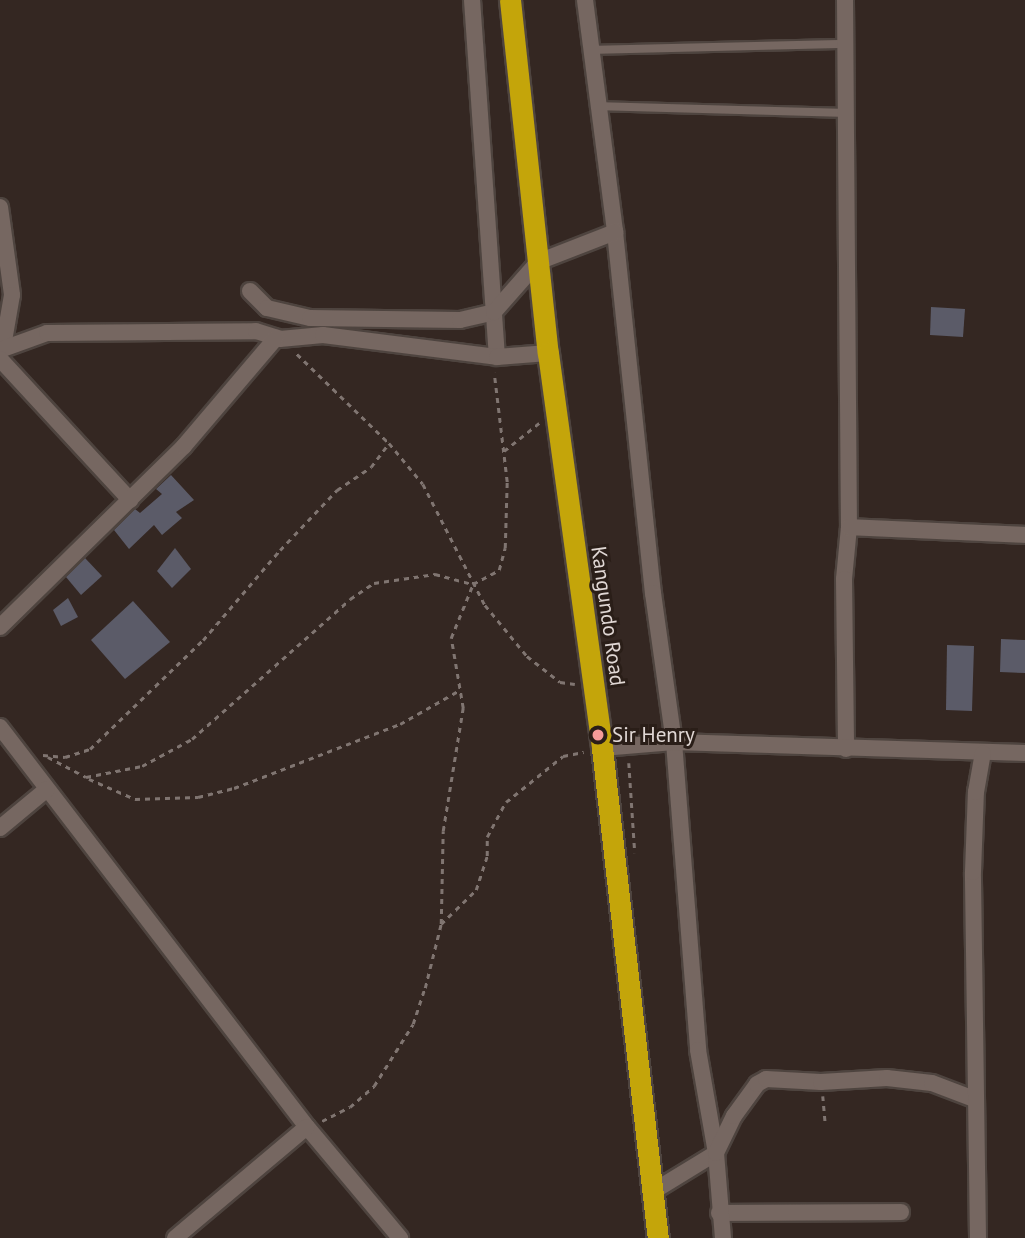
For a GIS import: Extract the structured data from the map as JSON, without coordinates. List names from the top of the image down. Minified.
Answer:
{"streets":{"highway":["Kangundo Road"]},"places":["Sir Henry"]}
